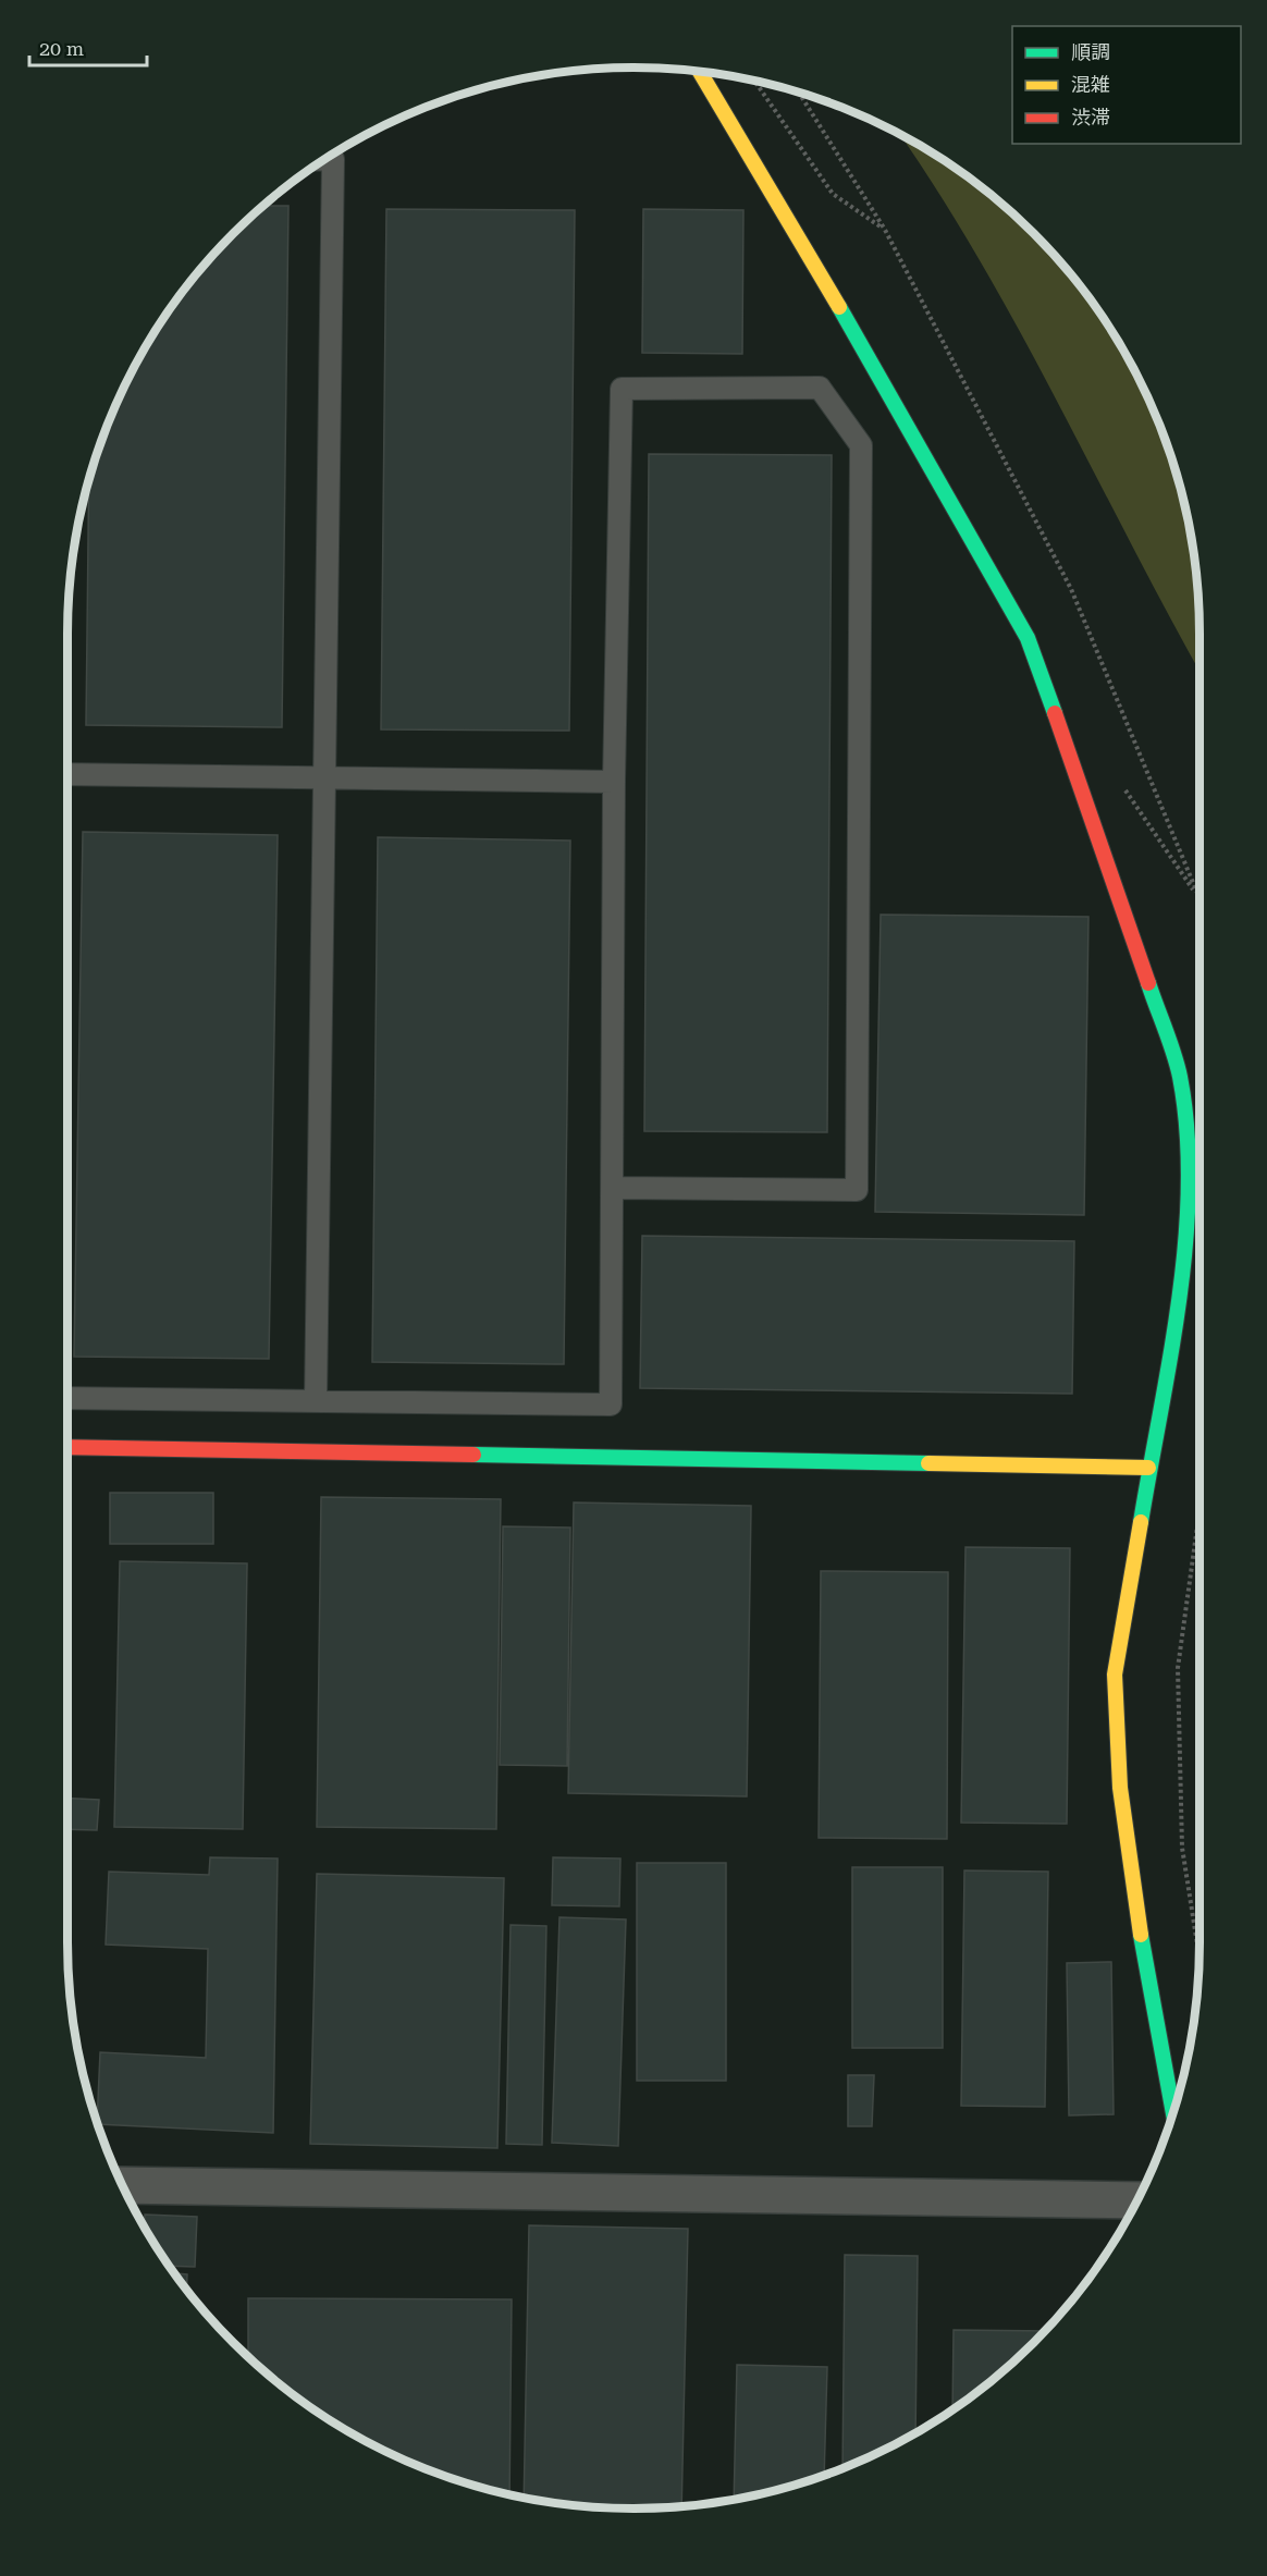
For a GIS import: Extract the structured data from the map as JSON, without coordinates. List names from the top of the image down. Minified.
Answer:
{"legend":["順調","混雑","渋滞"],"scale_bar":"20 m"}
